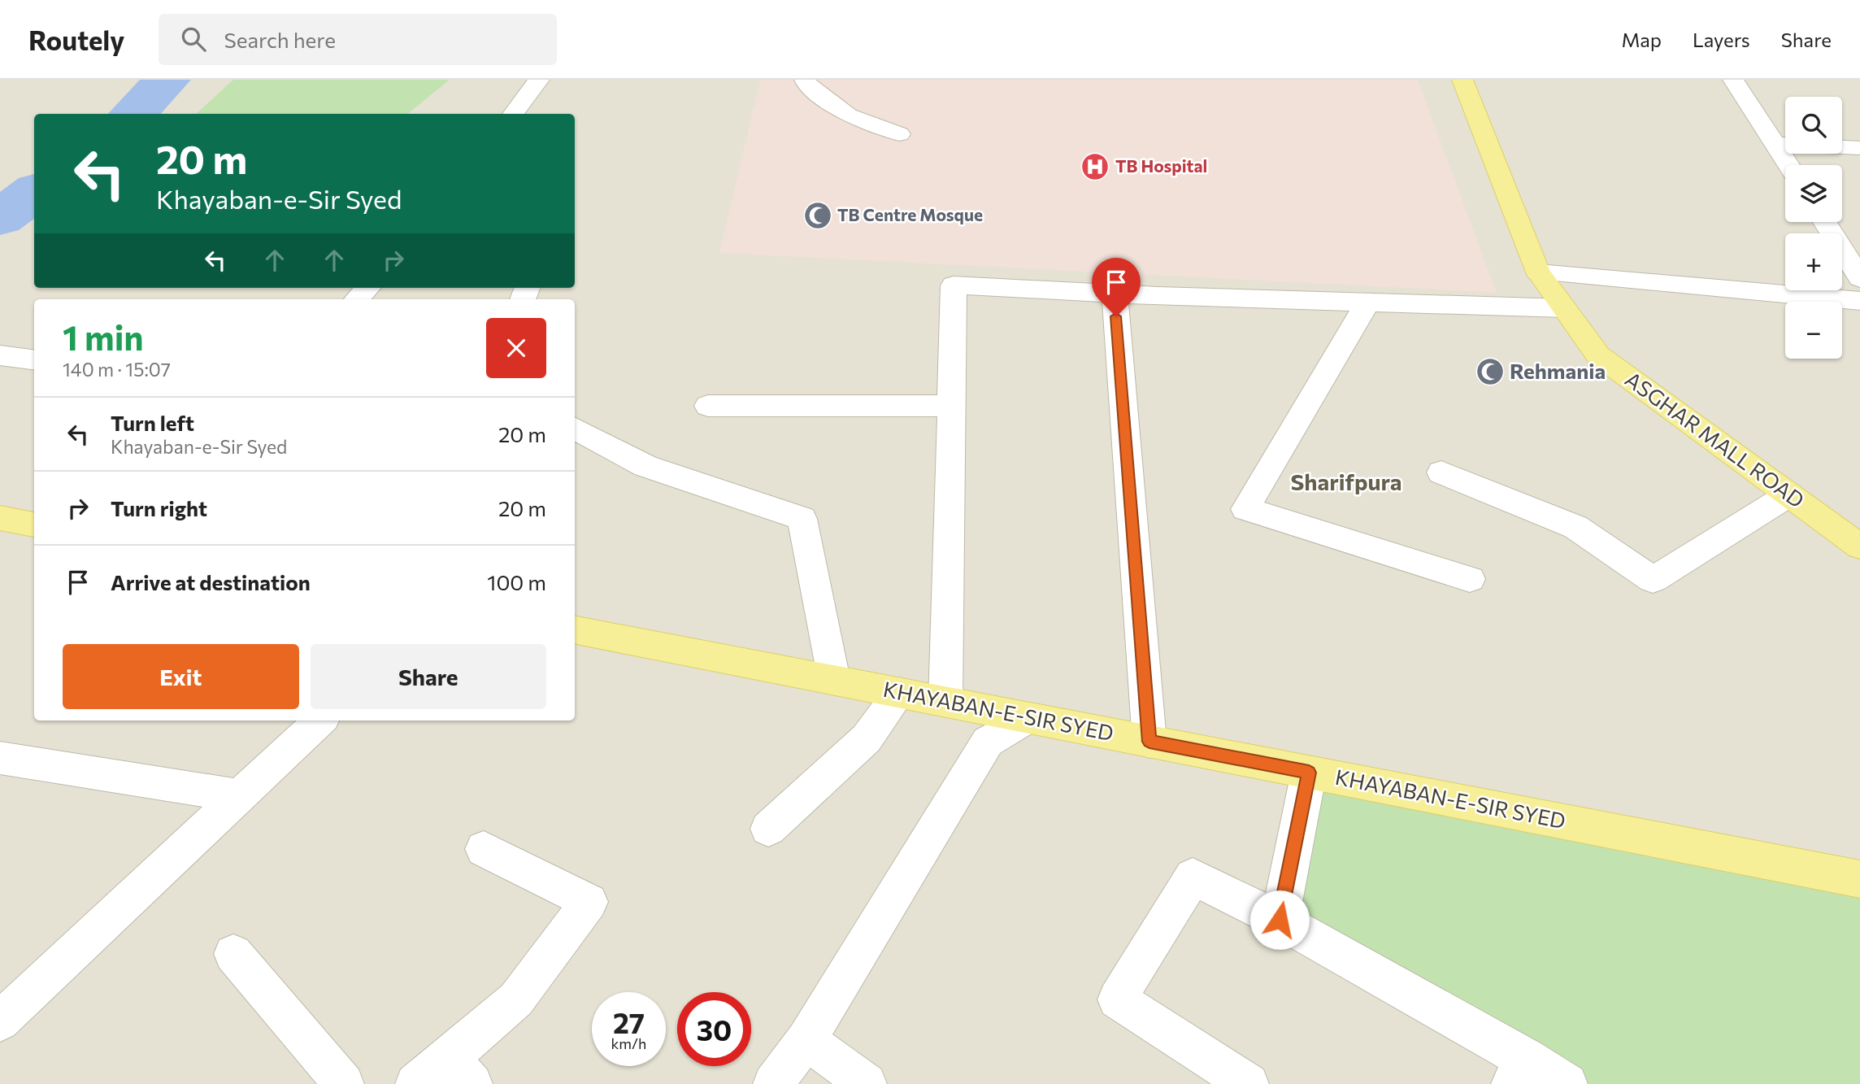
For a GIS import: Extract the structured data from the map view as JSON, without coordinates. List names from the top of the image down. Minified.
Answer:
{"streets":{"main road":["ASGHAR MALL ROAD","KHAYABAN-E-SIR SYED"]},"districts":["Sharifpura"],"places":{"hospital":["TB Hospital"],"mosque":["TB Centre Mosque","Rehmania"]},"page":{"header":"Routely","search":"Search here","nav":["Map","Layers","Share"],"map_buttons":["+","−"],"turn":["20 m","Khayaban-e-Sir Syed"],"heading":["1 min","140 m · 15:07"],"list":[{"name":"Turn left","note":"Khayaban-e-Sir Syed","value":"20 m"},{"name":"Turn right","value":"20 m"},{"name":"Arrive at destination","value":"100 m"}],"buttons":["Exit","Share"],"speed":"27 km/h","limit":"30"}}
